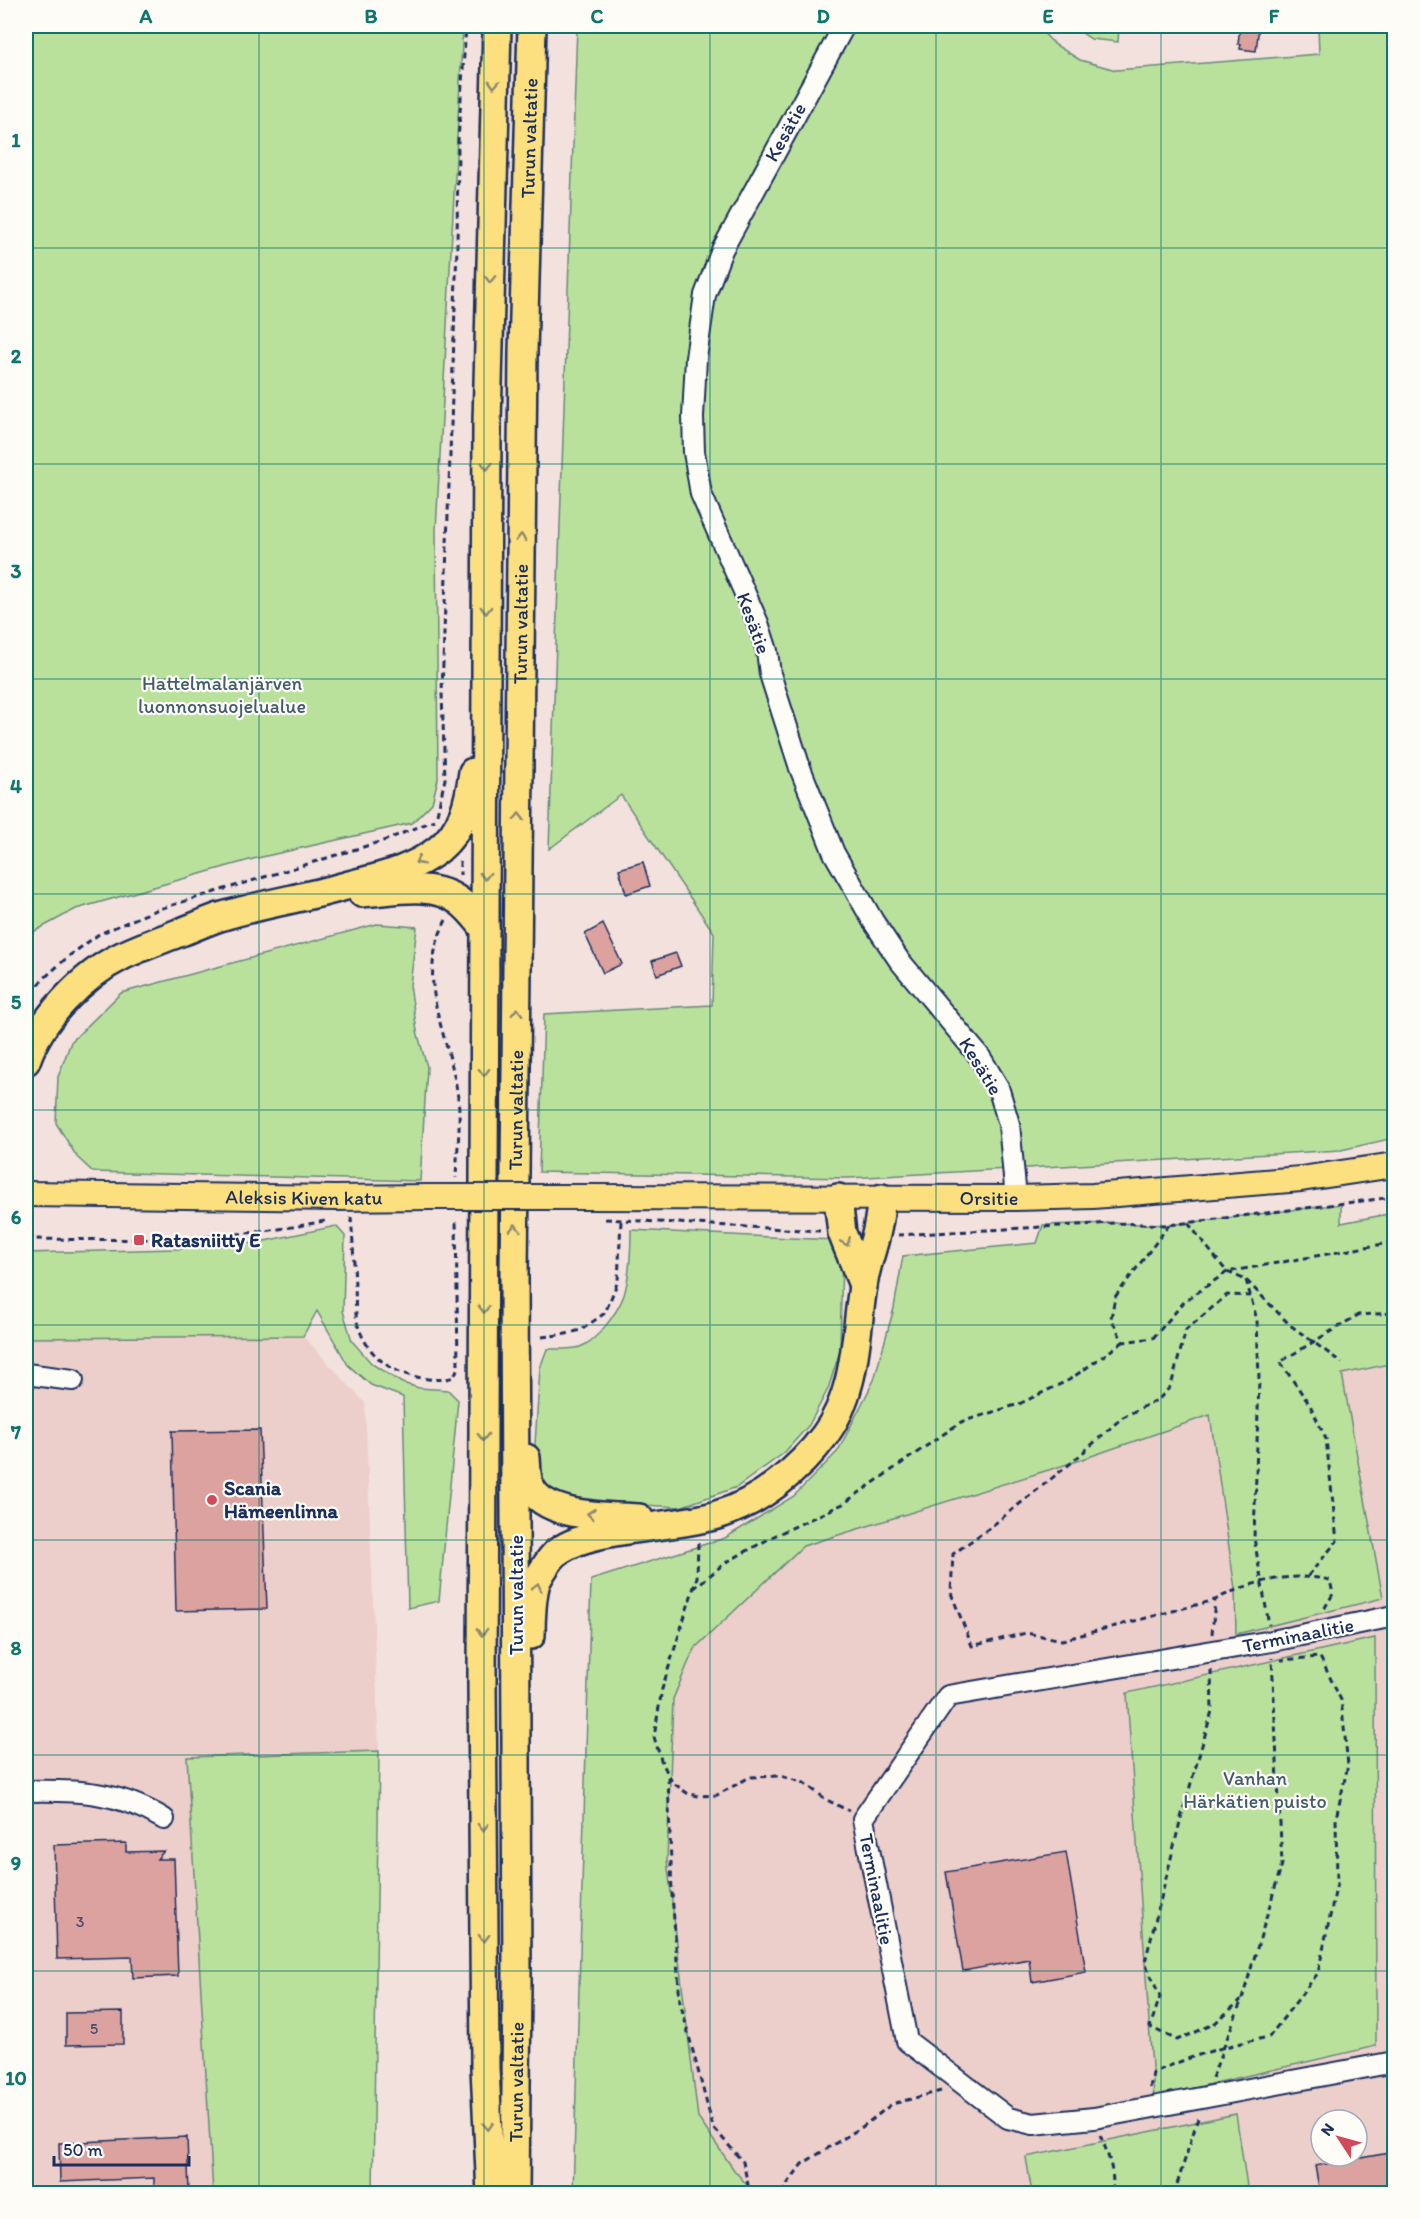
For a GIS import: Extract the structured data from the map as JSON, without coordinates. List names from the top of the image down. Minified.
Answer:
{"streets":{"highway":["Turun valtatie"],"main road":["Aleksis Kiven katu","Orsitie"],"street":["Kesätie","Terminaalitie"]},"crossings":[["Kesätie","Orsitie"],["Aleksis Kiven katu","Orsitie"]],"parks":["Hattelmalanjärven luonnonsuojelualue","Vanhan Härkätien puisto"],"places":{"transit":["Ratasniitty E"],"other":["Scania Hämeenlinna"]},"house_numbers":["3","5"],"scale_bar":"50 m","north":"top left","grid":{"columns":["A","B","C","D","E","F"],"rows":["1","2","3","4","5","6","7","8","9","10"]}}
